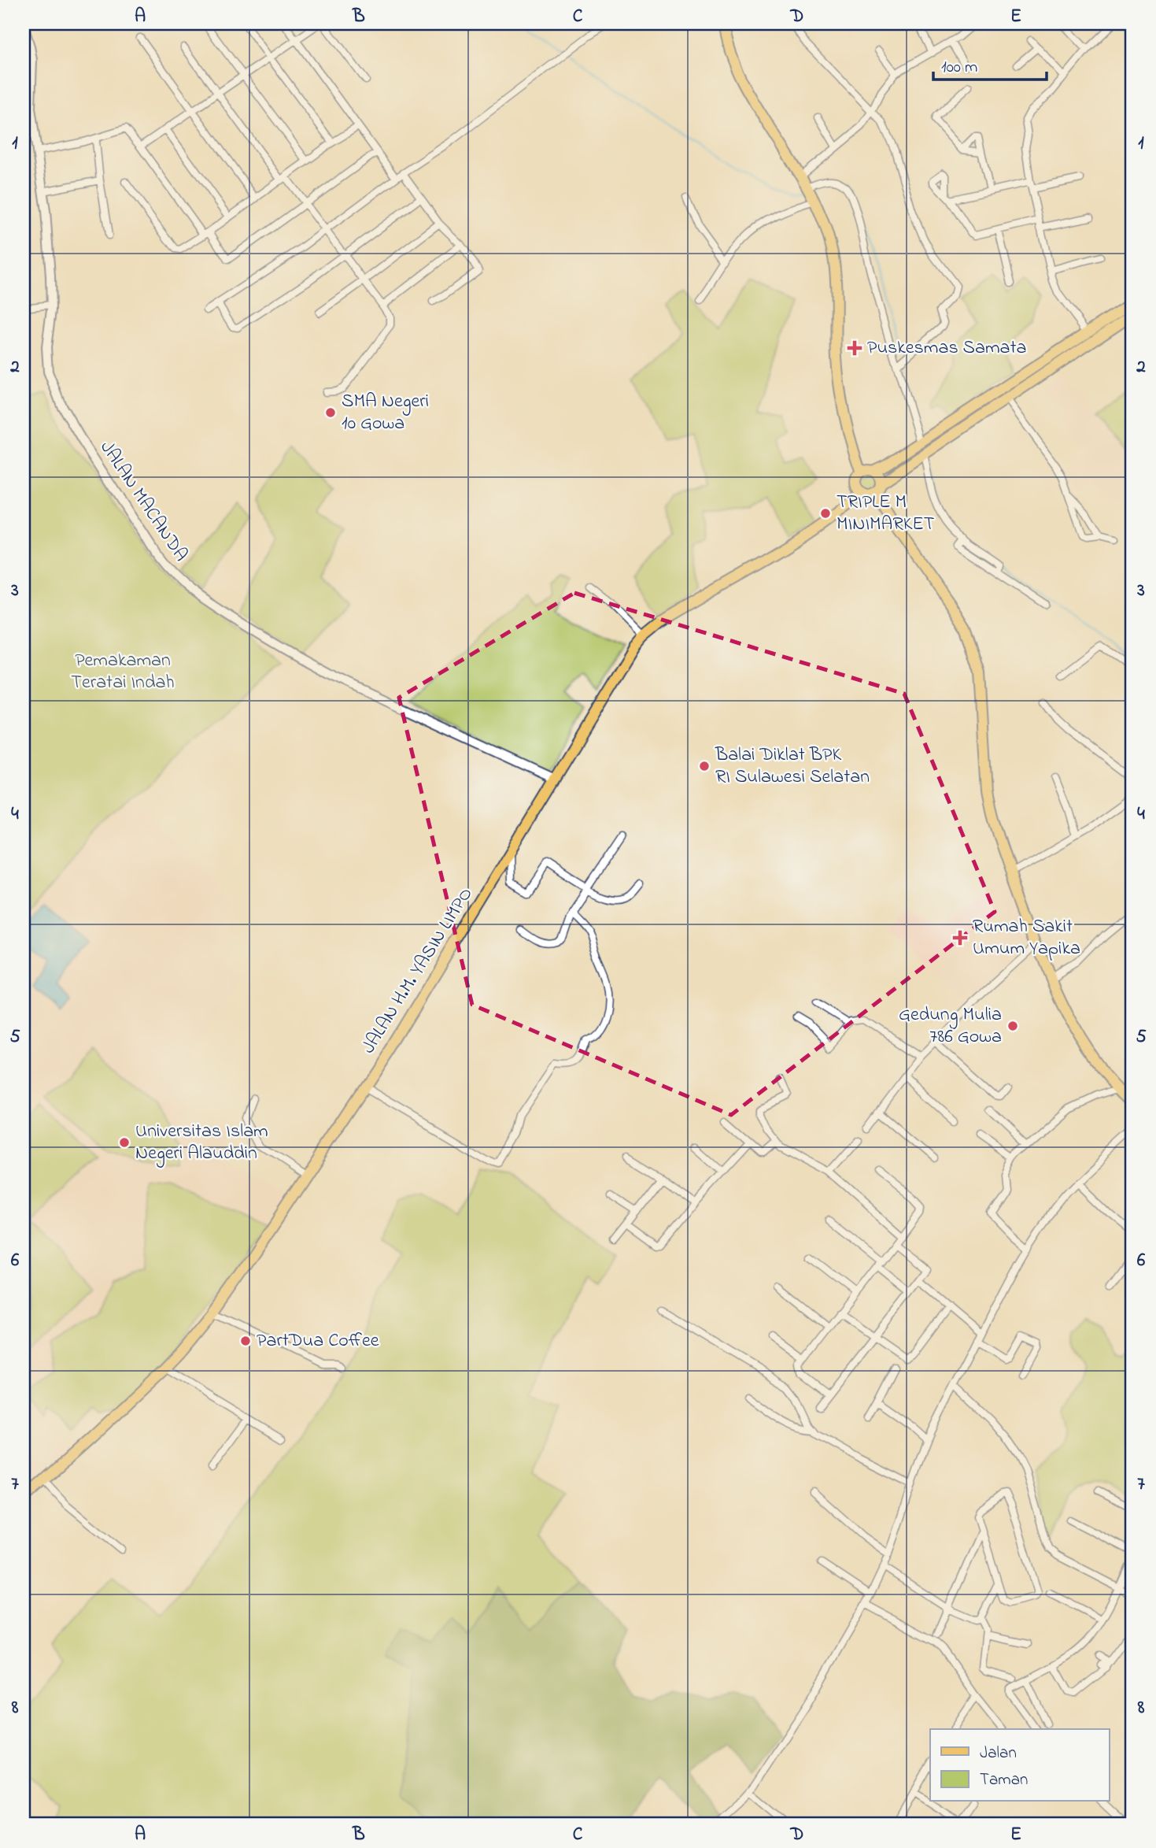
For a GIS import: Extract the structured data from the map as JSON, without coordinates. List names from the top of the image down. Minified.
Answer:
{"streets":{"main road":["JALAN H.M. YASIN LIMPO"],"street":["JALAN MACANDA"]},"crossings":[["JALAN MACANDA","JALAN H.M. YASIN LIMPO"]],"parks":["Pemakaman Teratai Indah"],"places":{"health":["Puskesmas Samata","Rumah Sakit Umum Yapika"],"other":["SMA Negeri 10 Gowa","TRIPLE M MINIMARKET","Balai Diklat BPK RI Sulawesi Selatan","Gedung Mulia 786 Gowa","Universitas Islam Negeri Alauddin","PartDua Coffee"]},"legend":["Jalan","Taman"],"scale_bar":"100 m","grid":{"columns":["A","B","C","D","E"],"rows":["1","2","3","4","5","6","7","8"]}}
